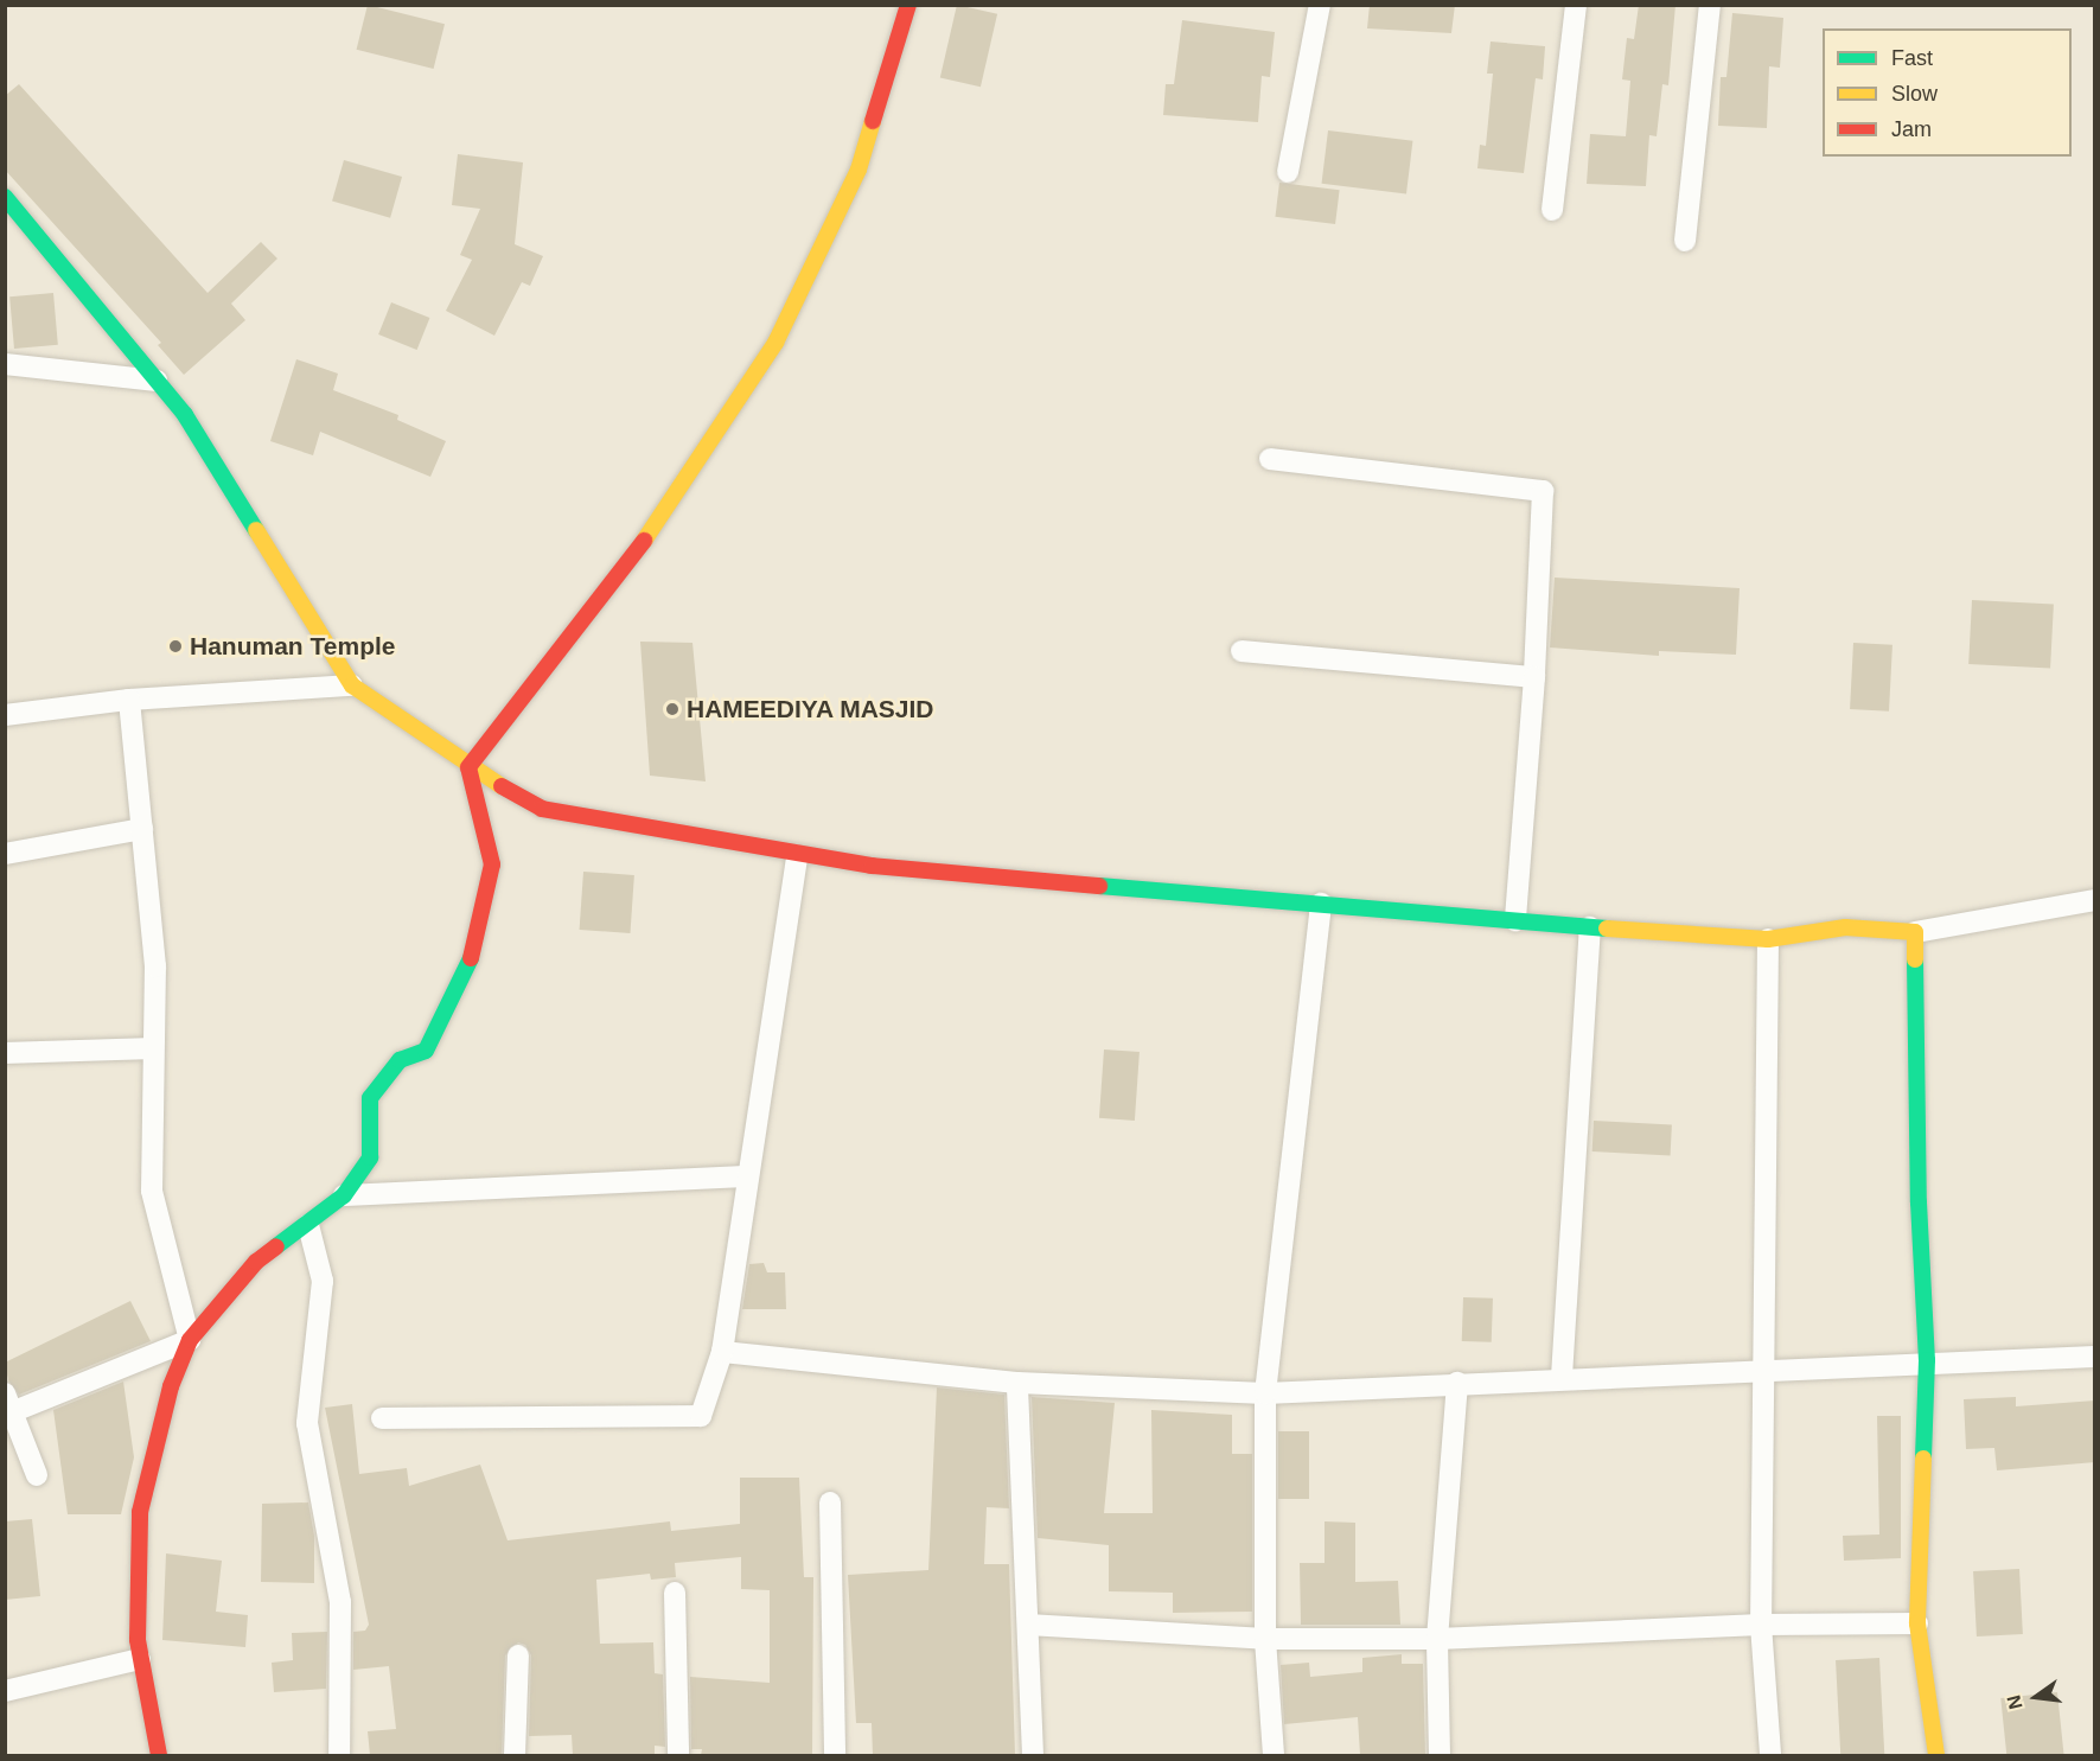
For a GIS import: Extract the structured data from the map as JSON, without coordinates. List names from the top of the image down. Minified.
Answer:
{"places":["Hanuman Temple","HAMEEDIYA MASJID"],"legend":["Fast","Slow","Jam"],"north":"left"}
